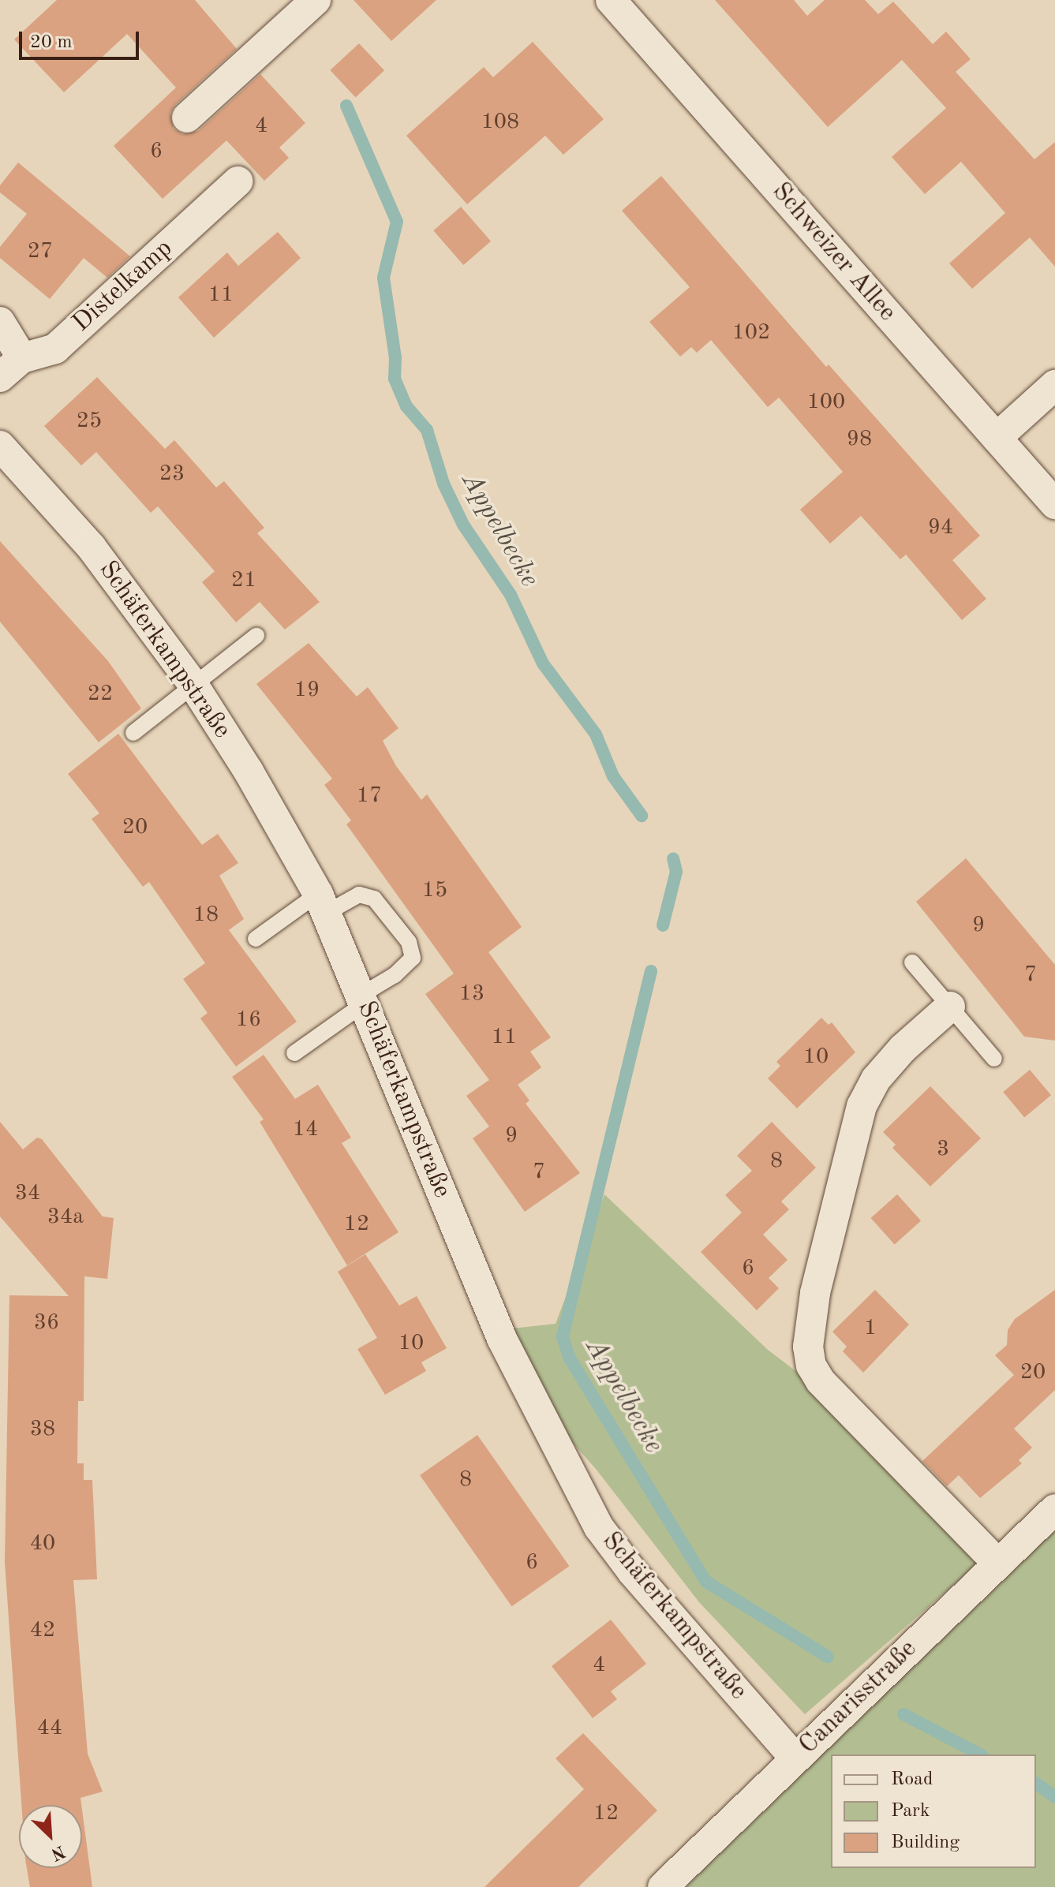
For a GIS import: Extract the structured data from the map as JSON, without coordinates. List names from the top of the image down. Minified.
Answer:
{"streets":{"street":["Schweizer Allee","Distelkamp","Schäferkampstraße","Canarisstraße"]},"crossings":[["Schäferkampstraße","Canarisstraße"]],"water":["Appelbecke"],"house_numbers":["108","4","6","27","11","102","100","25","98","23","94","21","19","22","17","20","15","18","9","7","13","16","11","10","14","9","3","8","7","34","34a","12","6","36","1","10","20","38","8","40","6","42","4","44","12"],"legend":["Road","Park","Building"],"scale_bar":"20 m","north":"bottom right"}
